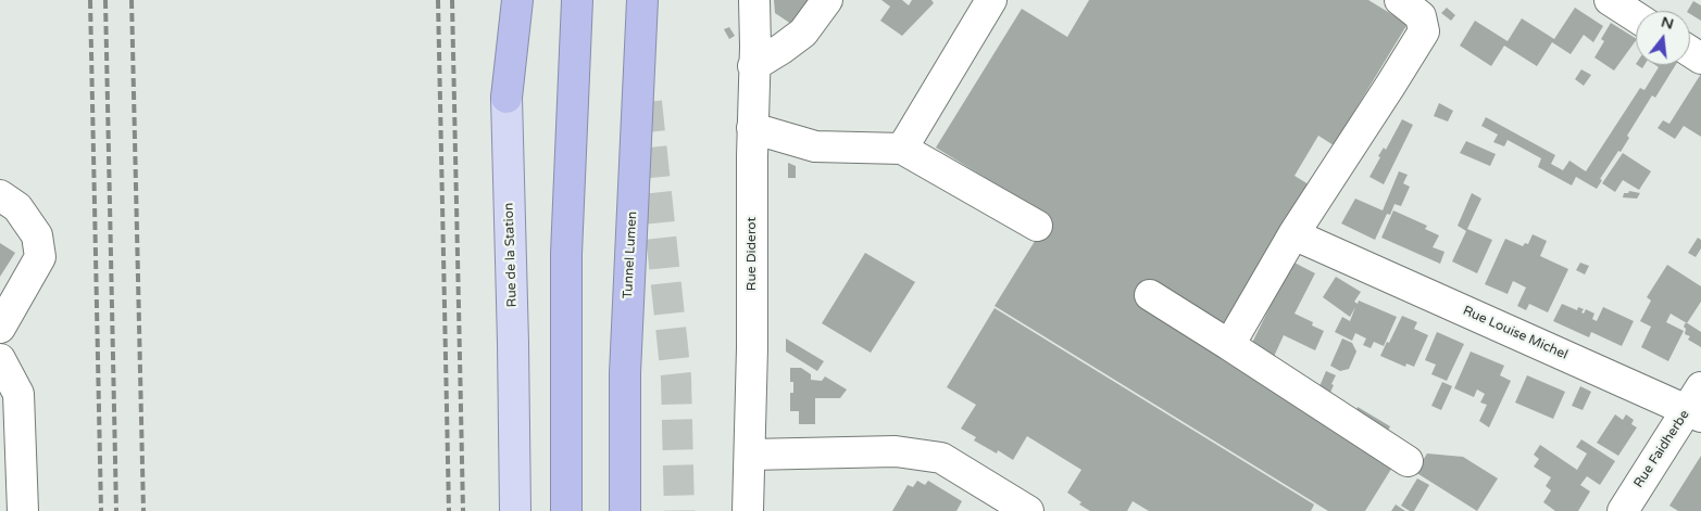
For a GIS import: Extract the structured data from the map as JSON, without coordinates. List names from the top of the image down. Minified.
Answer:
{"streets":{"highway":["Tunnel Lumen"],"main road":["Rue de la Station"],"street":["Rue Diderot","Rue Louise Michel","Rue Faidherbe"]},"crossings":[["Rue Louise Michel","Rue Faidherbe"]],"north":"top"}
